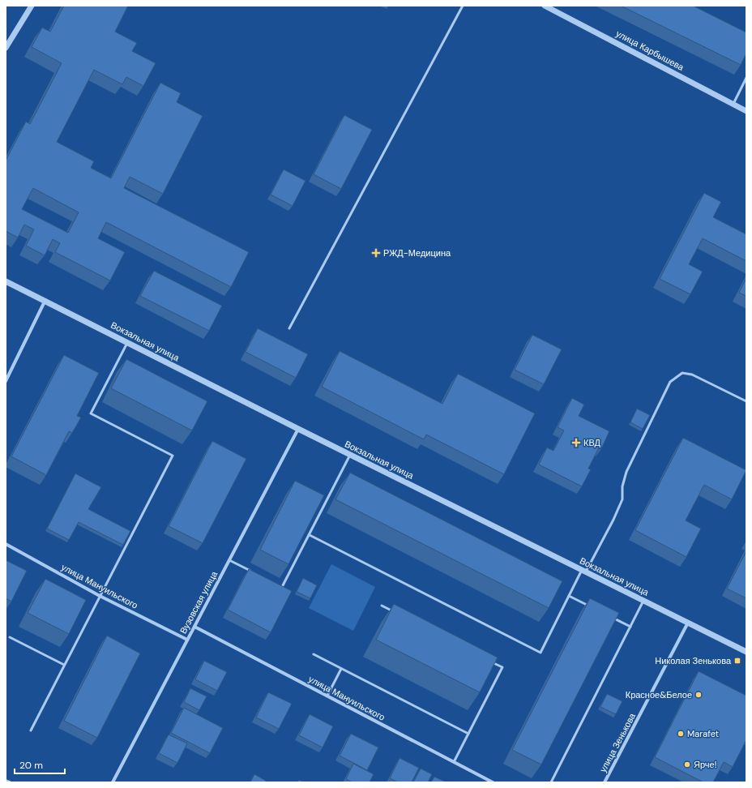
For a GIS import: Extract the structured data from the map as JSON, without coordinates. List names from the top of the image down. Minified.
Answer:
{"streets":{"street":["улица Карбышева","Вокзальная улица","улица Мануильского","Вузовская улица","улица Зенькова"]},"crossings":[["Вокзальная улица","Вузовская улица"],["Вокзальная улица","улица Зенькова"],["улица Мануильского","Вузовская улица"]],"places":{"health":["РЖД-Медицина","КВД"],"transit":["Николая Зенькова"],"other":["Красное&Белое","Marafet","Ярче!"]},"scale_bar":"20 m"}
